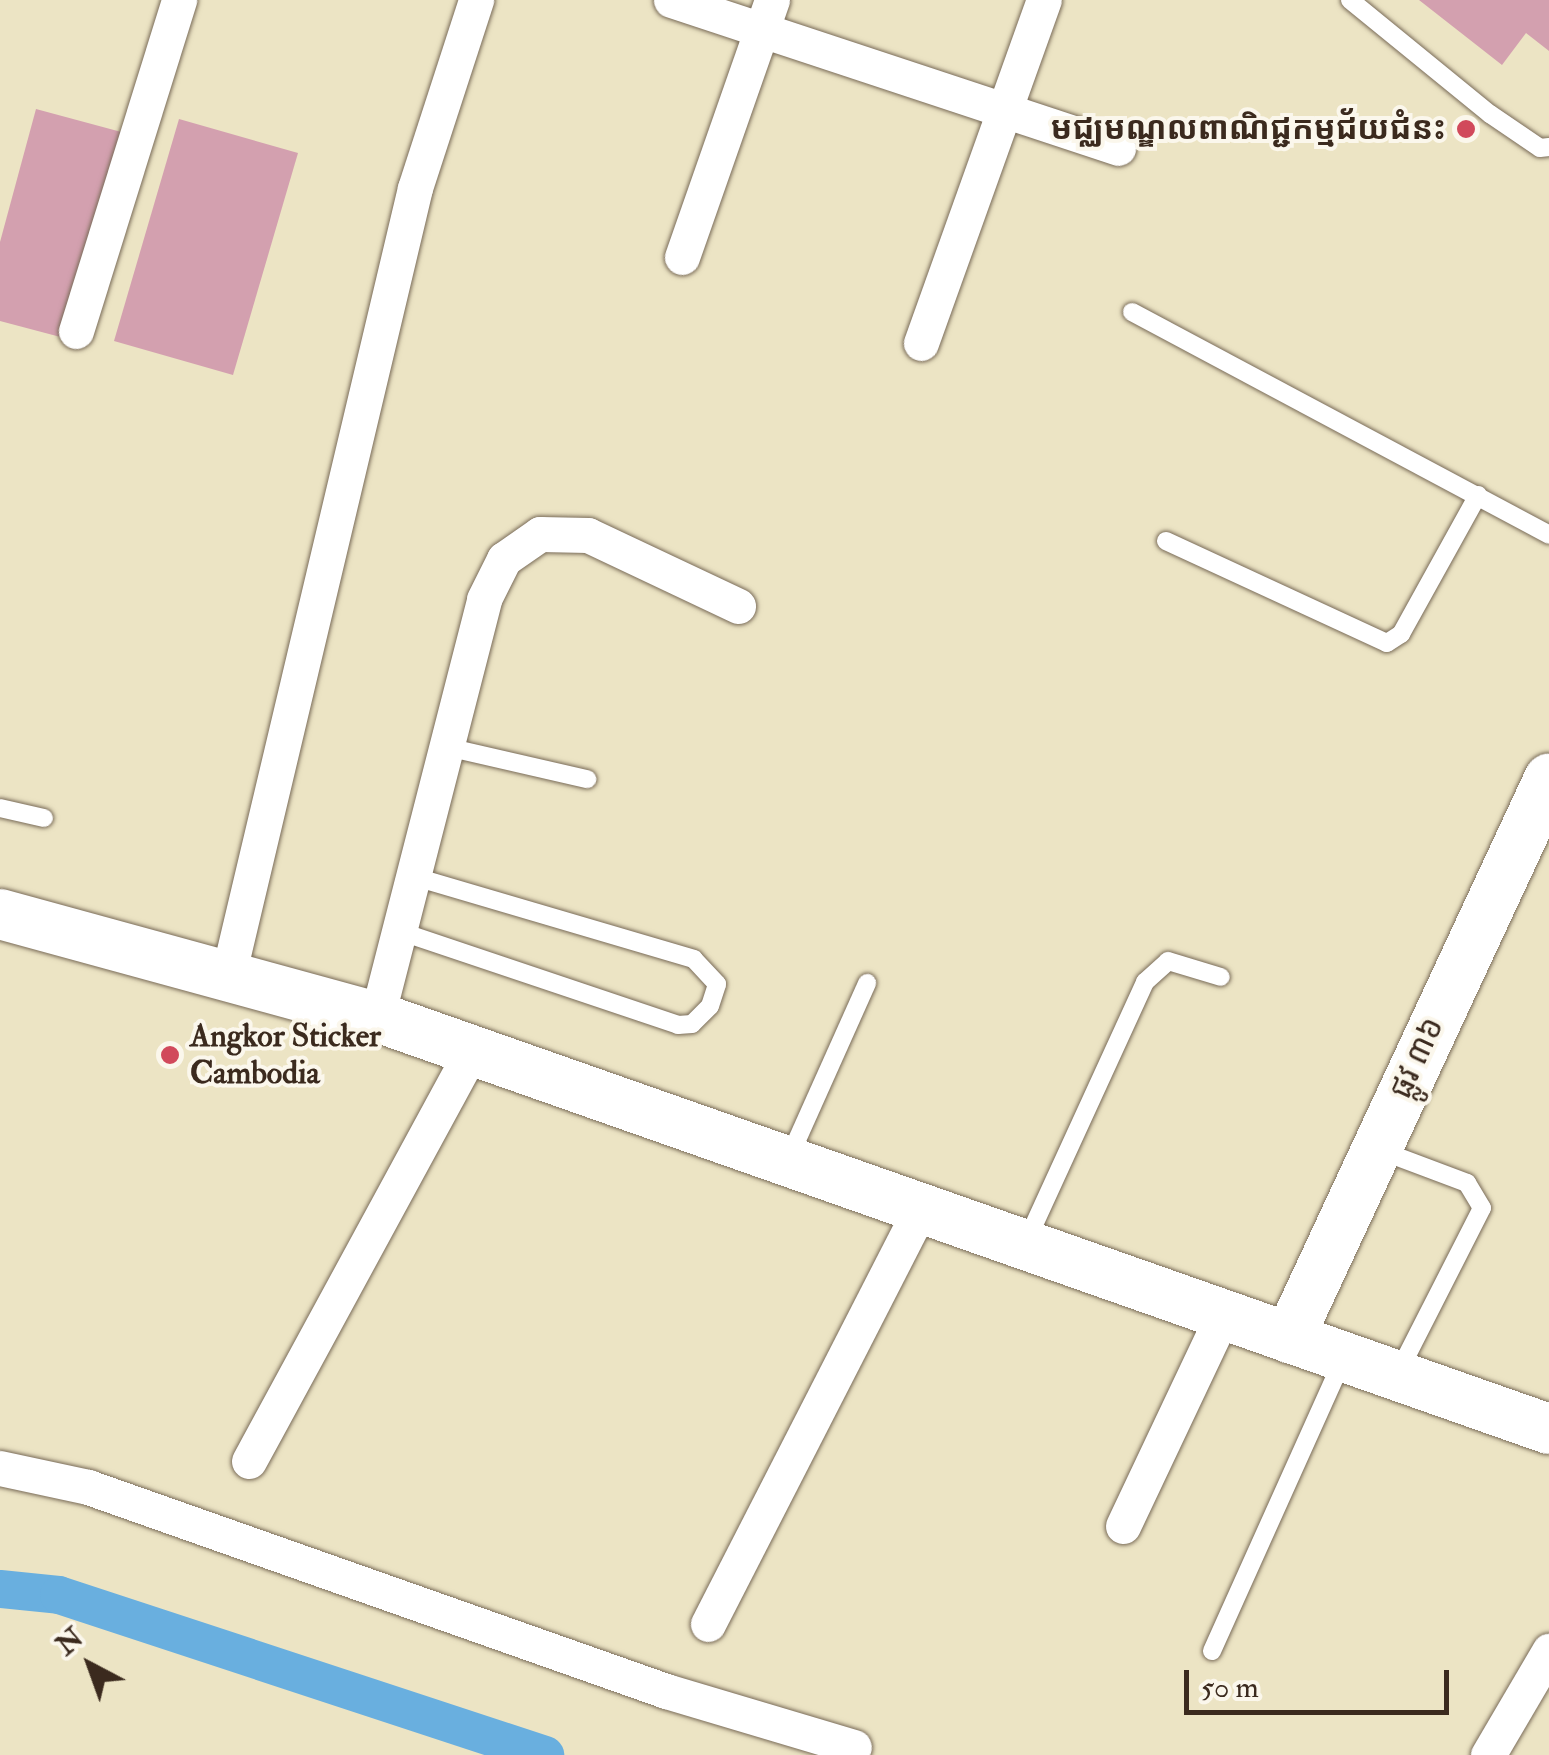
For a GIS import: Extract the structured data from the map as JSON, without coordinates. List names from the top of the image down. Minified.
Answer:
{"streets":{"street":["ផ្លូវ ៣៦"]},"places":["មជ្ឈមណ្ឌលពាណិជ្ជកម្មជ័យជំនះ","Angkor Sticker Cambodia"],"scale_bar":"50 m","north":"top left"}
